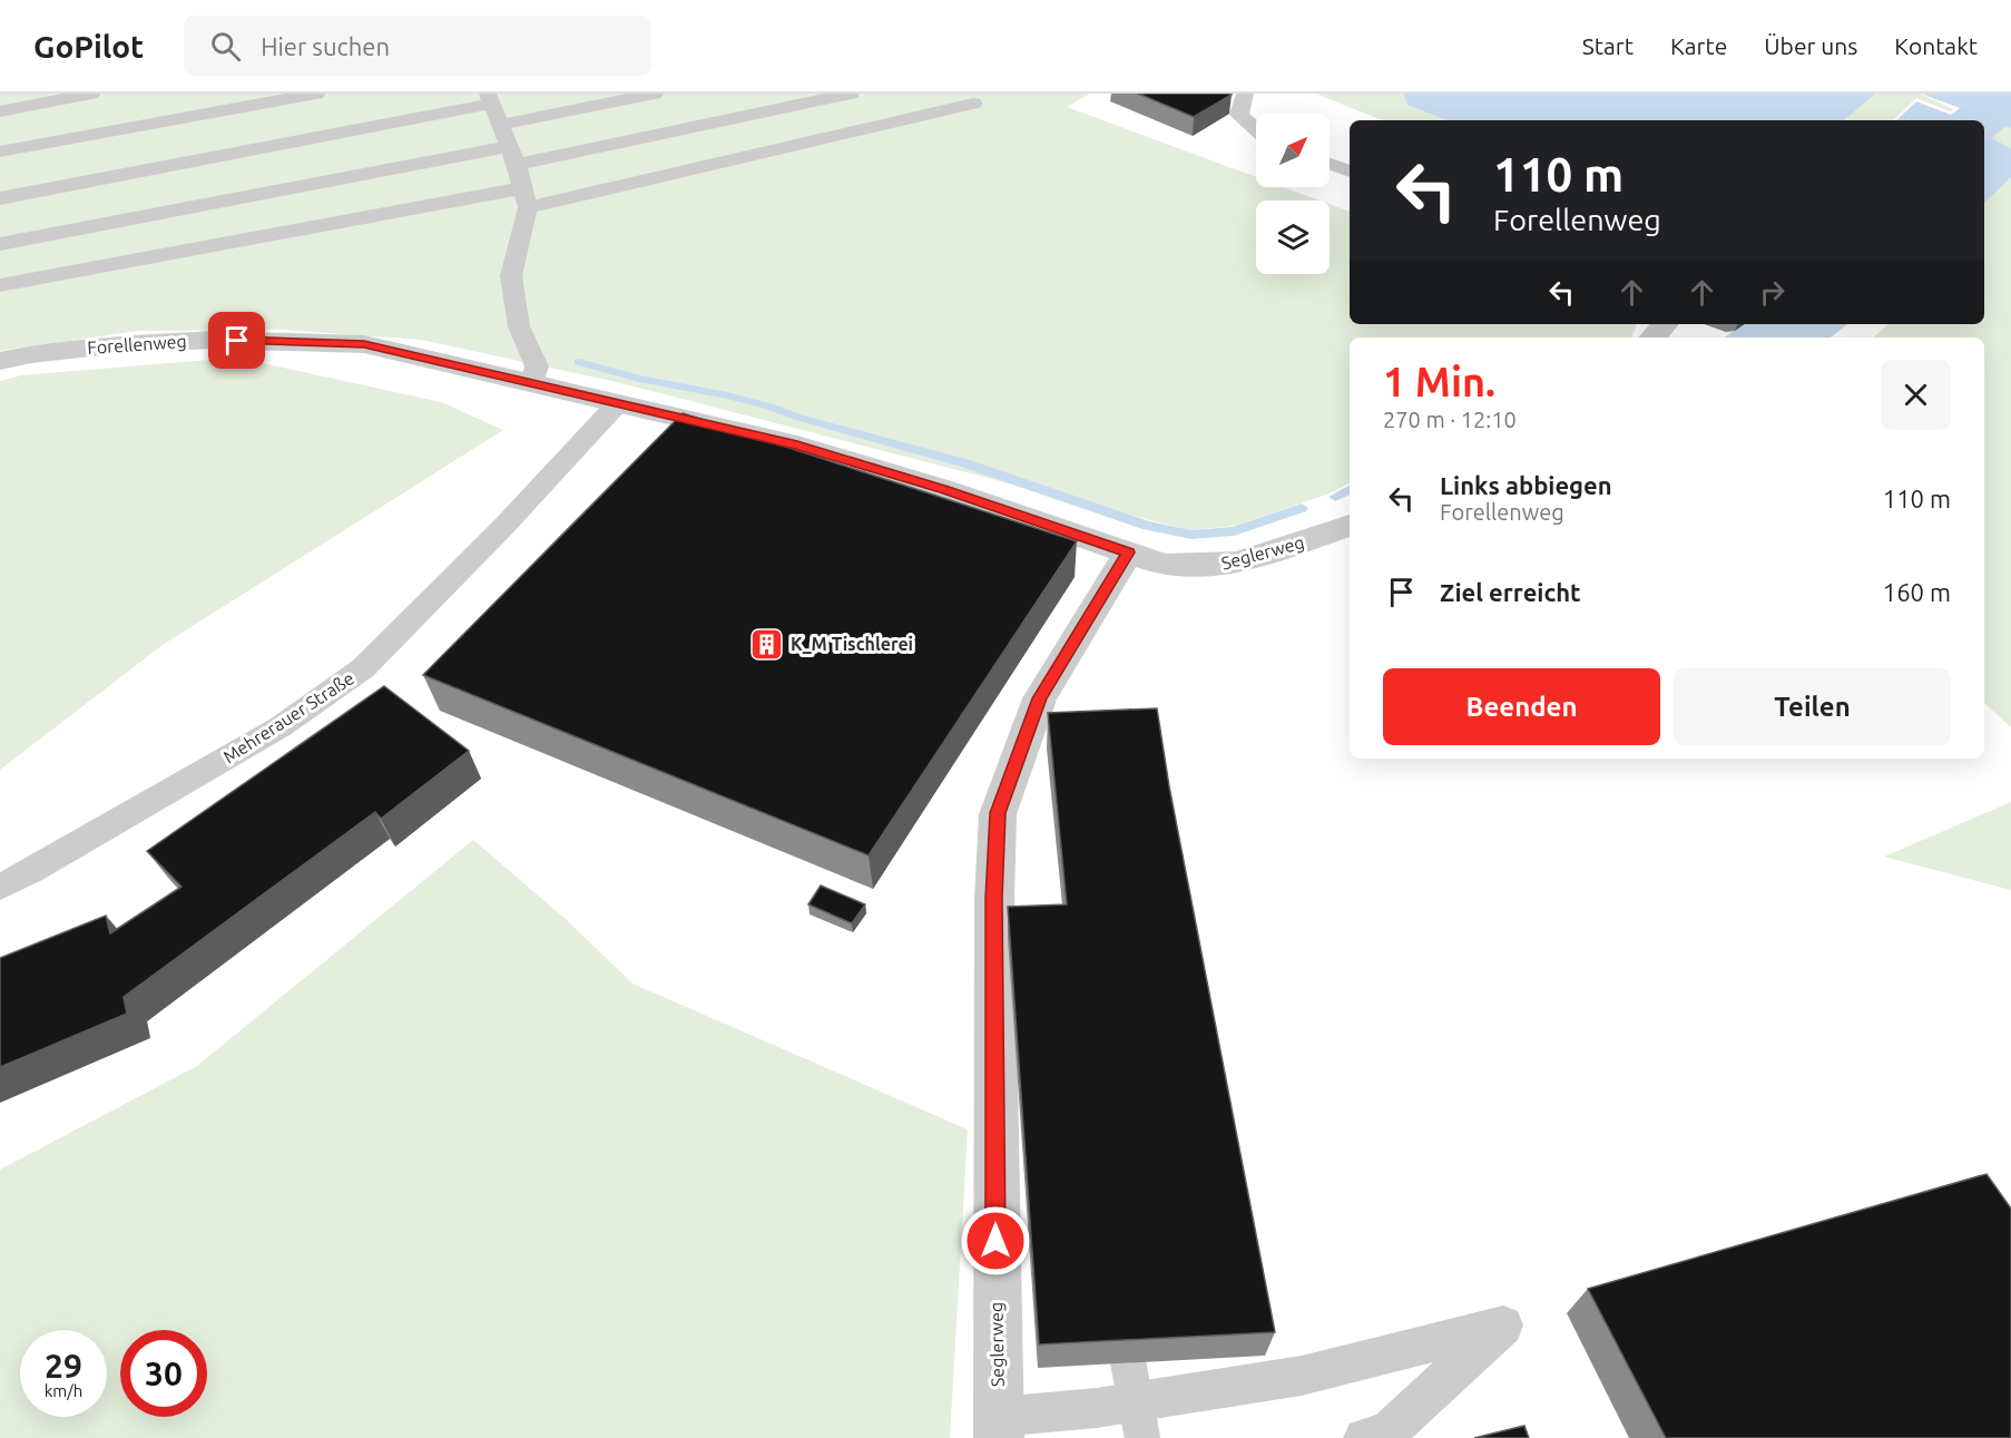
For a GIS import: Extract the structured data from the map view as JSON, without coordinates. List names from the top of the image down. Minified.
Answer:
{"streets":{"street":["Forellenweg","Seglerweg"],"lane":["Mehrerauer Straße"]},"crossings":[["Forellenweg","Seglerweg"],["Forellenweg","Mehrerauer Straße"]],"places":{"building":["K_M Tischlerei"]},"north":"top right","page":{"header":"GoPilot","search":"Hier suchen","nav":["Start","Karte","Über uns","Kontakt"],"turn":["110 m","Forellenweg"],"heading":["1 Min.","270 m · 12:10"],"list":[{"name":"Links abbiegen","note":"Forellenweg","value":"110 m"},{"name":"Ziel erreicht","value":"160 m"}],"buttons":["Beenden","Teilen"],"speed":"29 km/h","limit":"30"}}
